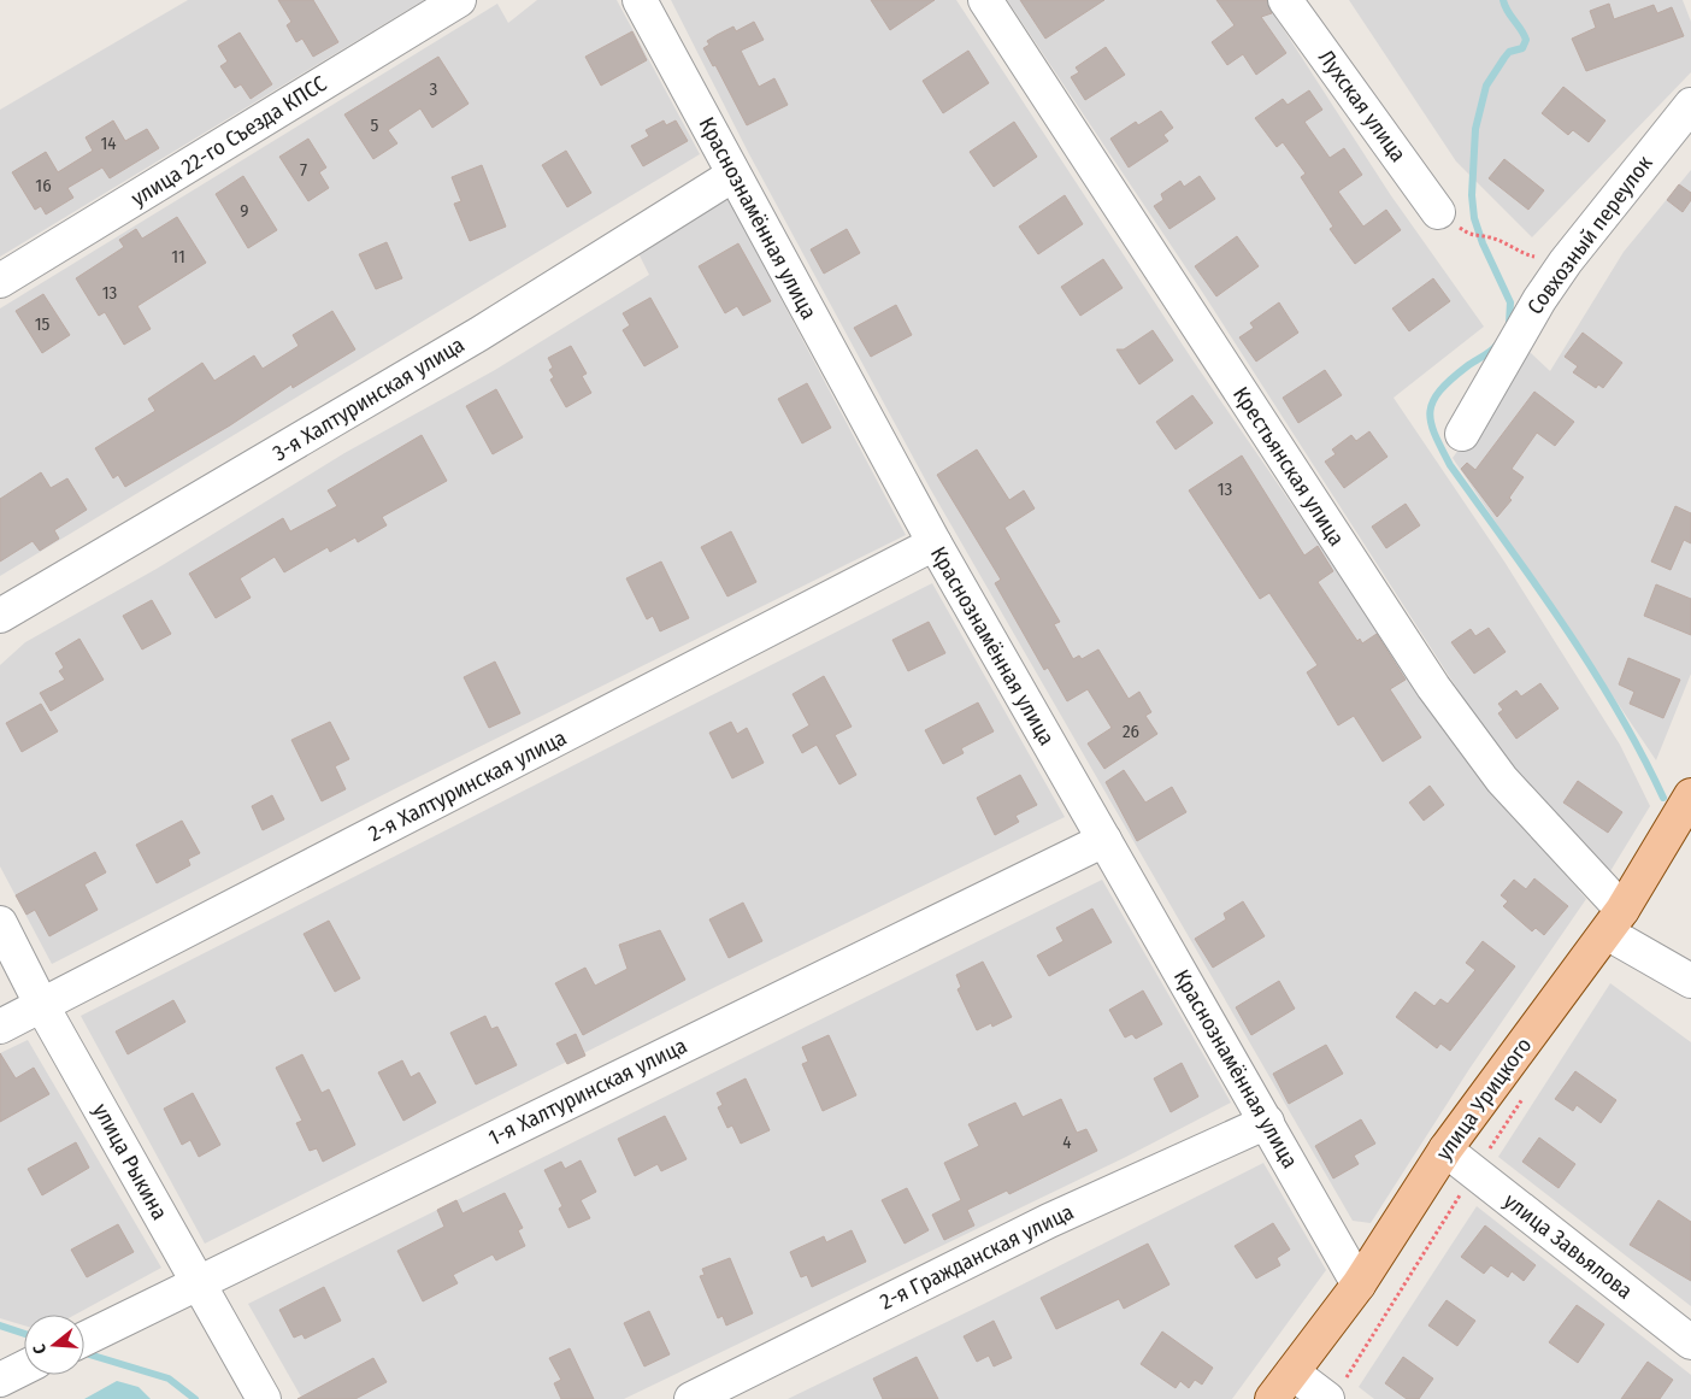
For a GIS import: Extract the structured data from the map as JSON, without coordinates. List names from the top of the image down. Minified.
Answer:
{"streets":{"main road":["улица Урицкого"],"street":["Лухская улица","улица 22-го Съезда КПСС","Краснознамённая улица","Совхозный переулок","3-я Халтуринская улица","Крестьянская улица","2-я Халтуринская улица","1-я Халтуринская улица","улица Рыкина","улица Завьялова","2-я Гражданская улица"]},"crossings":[["Краснознамённая улица","3-я Халтуринская улица"],["Краснознамённая улица","2-я Халтуринская улица"],["Краснознамённая улица","1-я Халтуринская улица"],["Краснознамённая улица","улица Урицкого"],["Краснознамённая улица","2-я Гражданская улица"],["Крестьянская улица","улица Урицкого"],["2-я Халтуринская улица","улица Рыкина"],["1-я Халтуринская улица","улица Рыкина"],["улица Урицкого","улица Завьялова"]],"house_numbers":["3","5","14","7","16","9","11","13","15","13","26","4"],"north":"left"}
